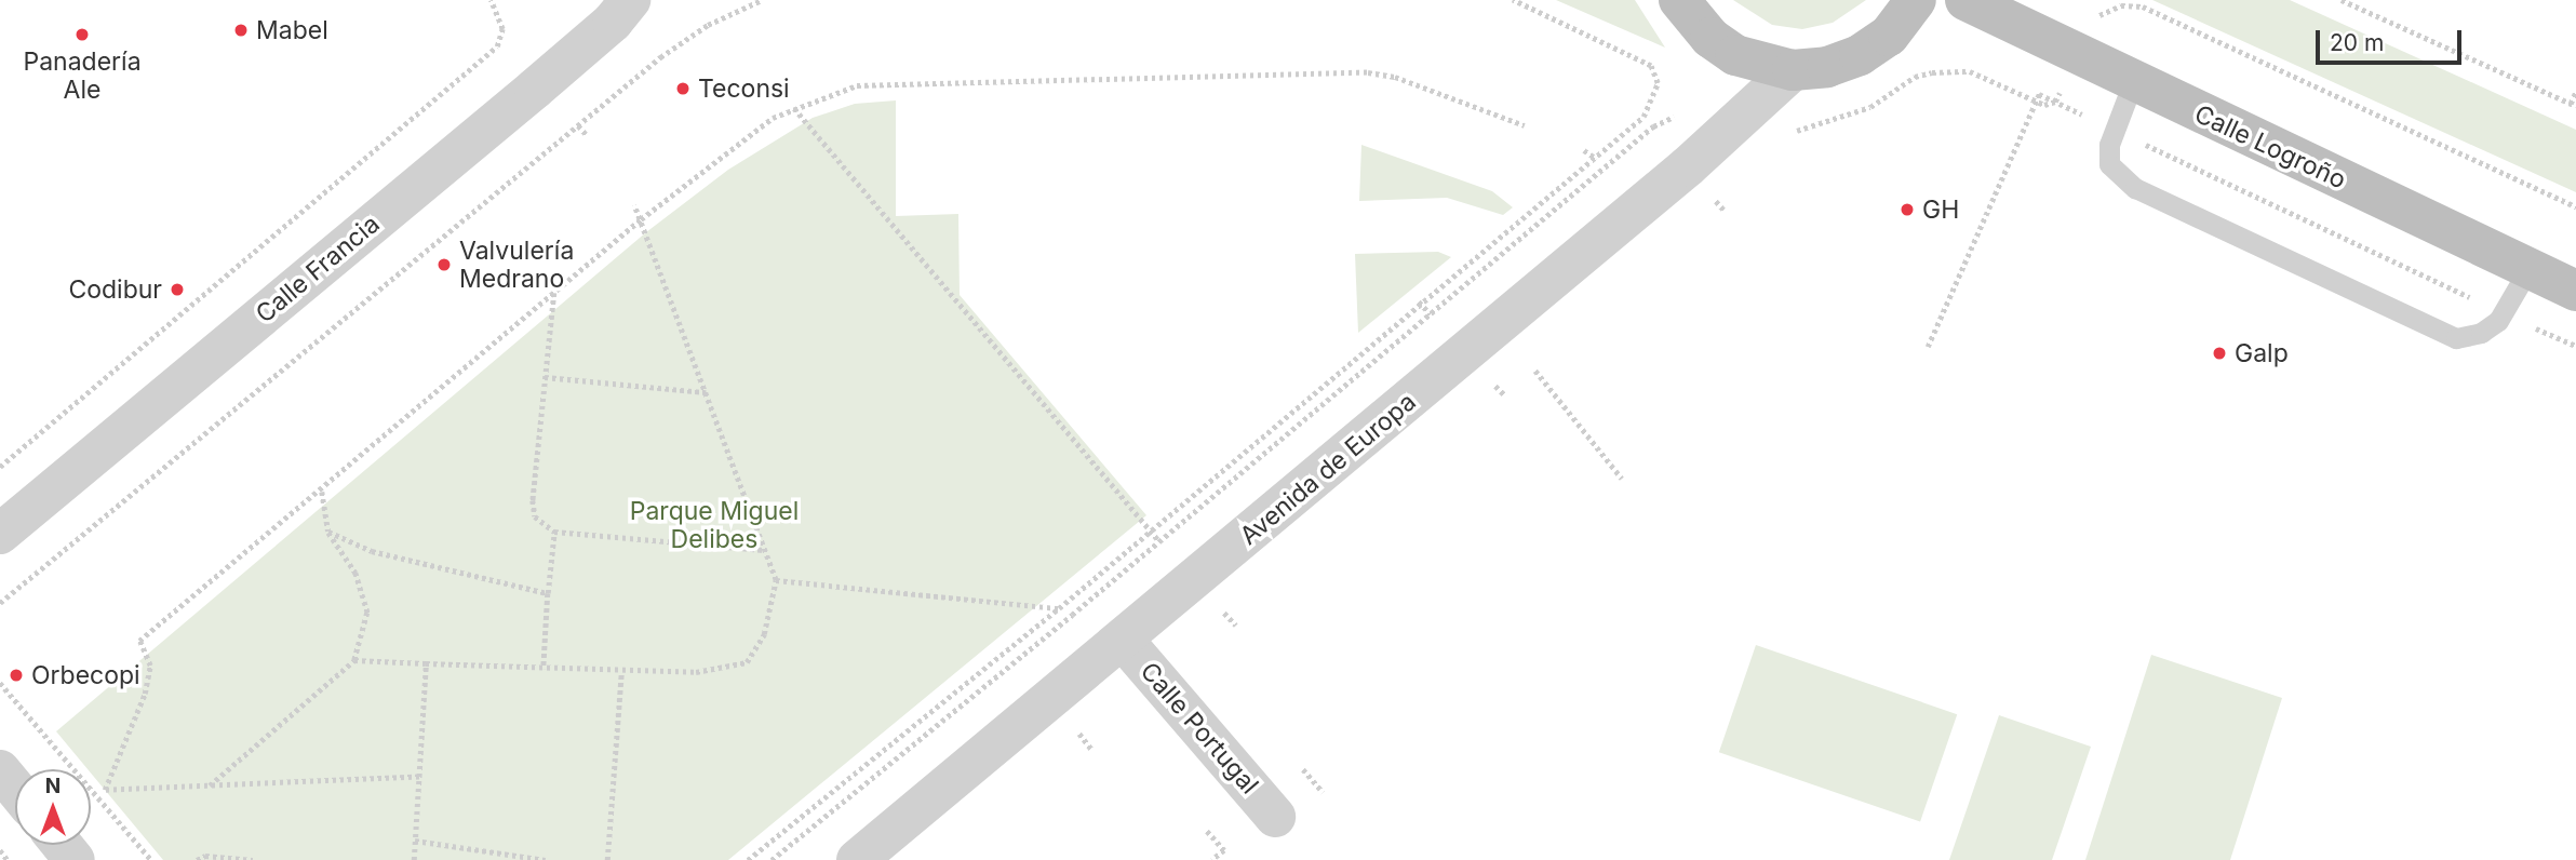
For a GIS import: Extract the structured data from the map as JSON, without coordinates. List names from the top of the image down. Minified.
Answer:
{"streets":{"main road":["Calle Logroño"],"street":["Calle Francia","Avenida de Europa","Calle Portugal"]},"crossings":[["Avenida de Europa","Calle Portugal"]],"parks":["Parque Miguel Delibes"],"places":["Mabel","Panadería Ale","Teconsi","GH","Valvulería Medrano","Codibur","Galp","Orbecopi"],"scale_bar":"20 m","north":"top"}
